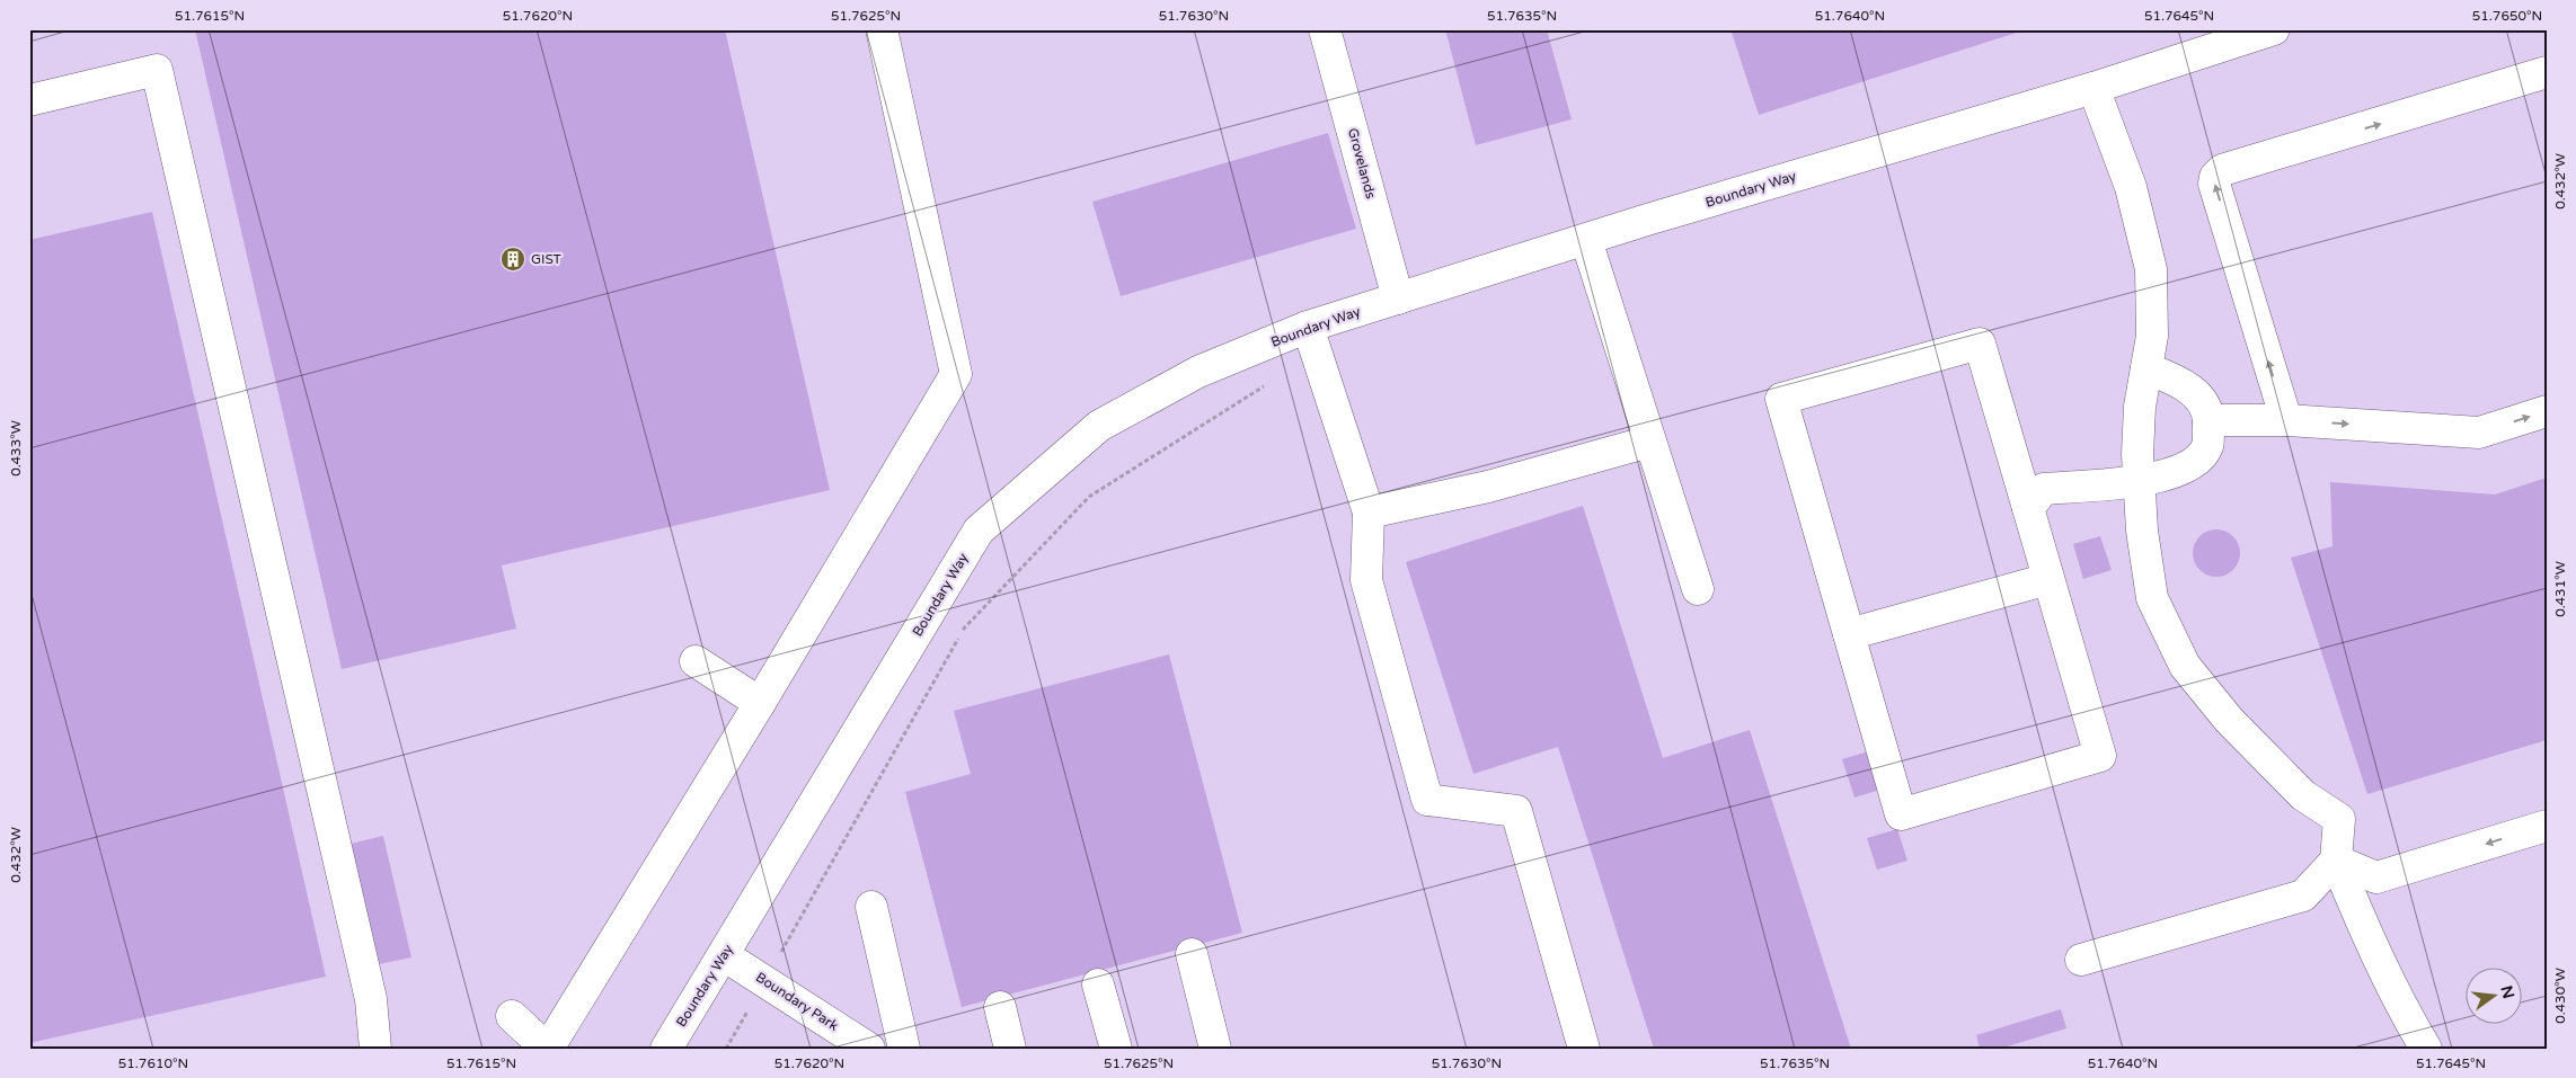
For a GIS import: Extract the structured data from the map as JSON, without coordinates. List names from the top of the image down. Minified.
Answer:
{"streets":{"street":["Grovelands","Boundary Way","Boundary Park"]},"crossings":[["Grovelands","Boundary Way"],["Boundary Way","Boundary Park"]],"places":{"building":["GIST"]},"north":"right","coordinates":["51.7615°N","51.7620°N","51.7625°N","51.7630°N","51.7635°N","51.7640°N","51.7645°N","51.7650°N","0.432°W","0.433°W","0.431°W","0.430°W","51.7610°N"]}
